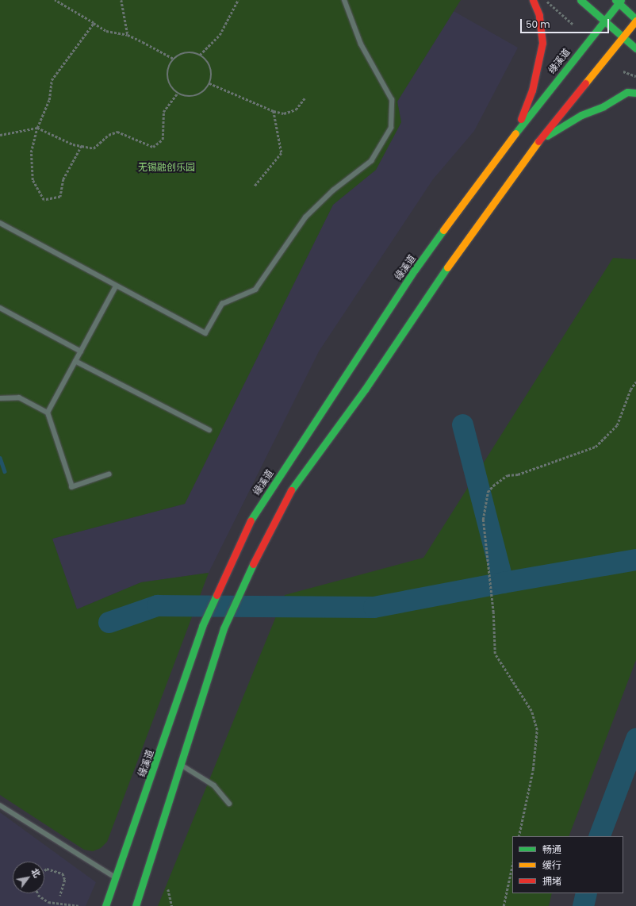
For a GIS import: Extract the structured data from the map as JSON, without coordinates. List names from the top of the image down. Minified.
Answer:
{"streets":{"main road":["缘溪道"]},"parks":["无锡融创乐园"],"legend":["畅通","缓行","拥堵"],"scale_bar":"50 m","north":"top right"}
